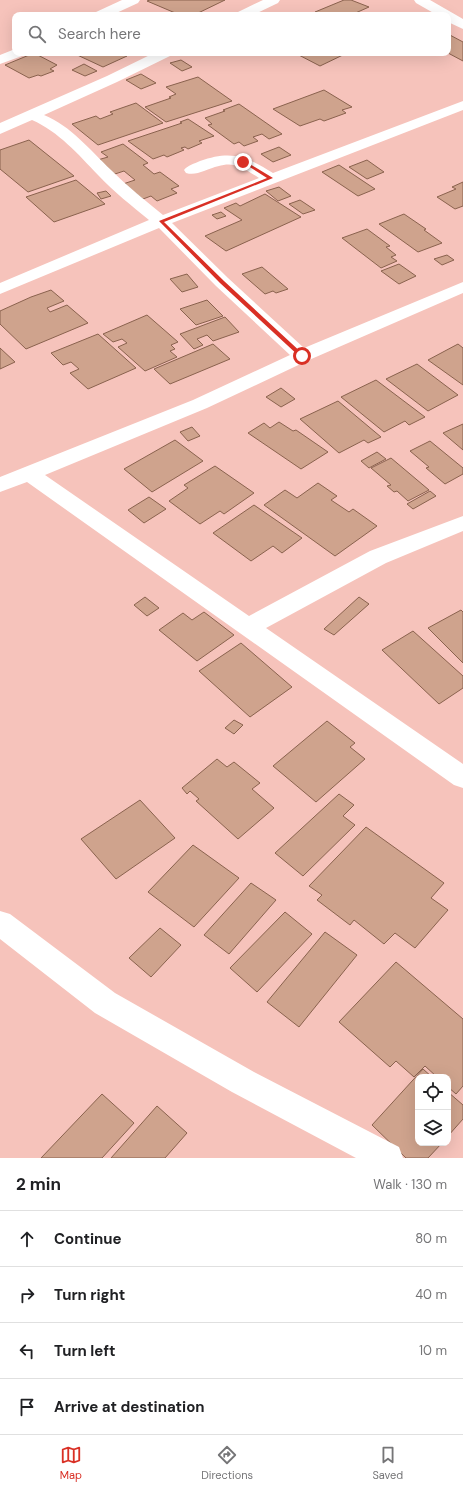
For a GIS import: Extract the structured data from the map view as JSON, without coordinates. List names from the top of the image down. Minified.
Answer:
{"page":{"search":"Search here","heading":["2 min","Walk · 130 m"],"list":[["Continue","80 m"],["Turn right","40 m"],["Turn left","10 m"],"Arrive at destination"],"nav":["Map","Directions","Saved"]}}
